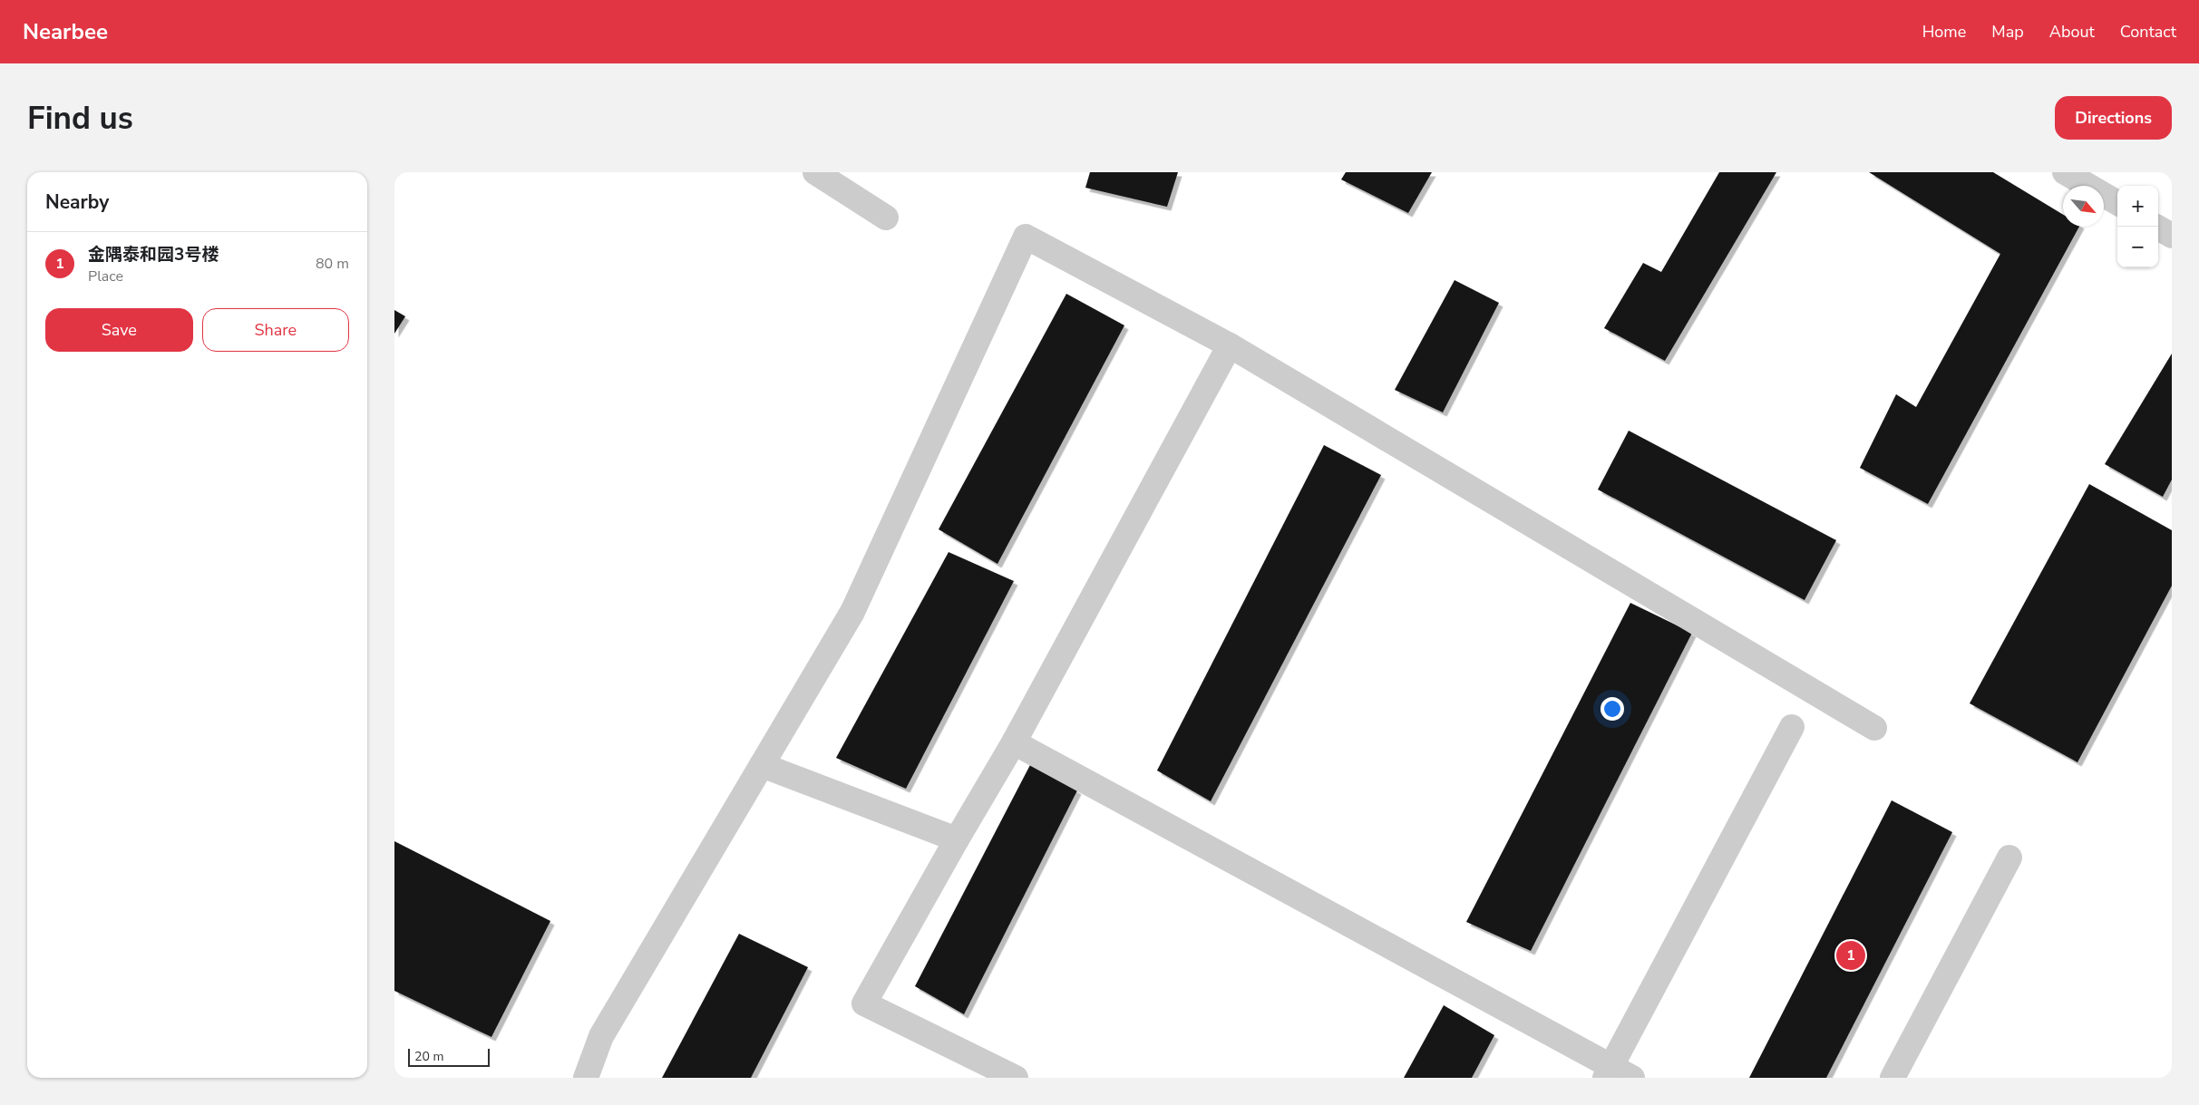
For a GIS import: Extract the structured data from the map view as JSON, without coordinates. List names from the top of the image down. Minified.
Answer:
{"scale_bar":"20 m","north":"bottom right","page":{"header":"Nearbee","nav":["Home","Map","About","Contact"],"buttons":["Directions",["Save","Share"]],"title":"Find us","heading":"Nearby","map_buttons":["+","−"],"list":[{"mark":"1","name":"金隅泰和园3号楼","note":"Place","value":"80 m"}],"pins":"1","scale":"20 m"}}
